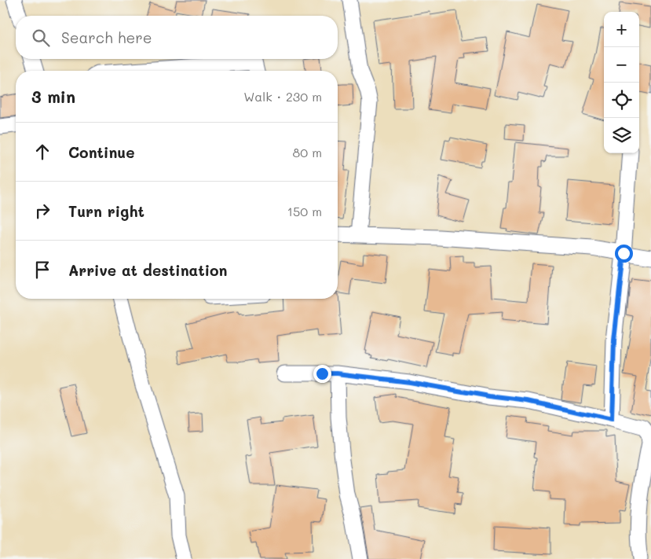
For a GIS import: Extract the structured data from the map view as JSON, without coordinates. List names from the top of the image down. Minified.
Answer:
{"page":{"map_buttons":["+","−"],"search":"Search here","heading":["3 min","Walk · 230 m"],"list":[["Continue","80 m"],["Turn right","150 m"],"Arrive at destination"]}}
